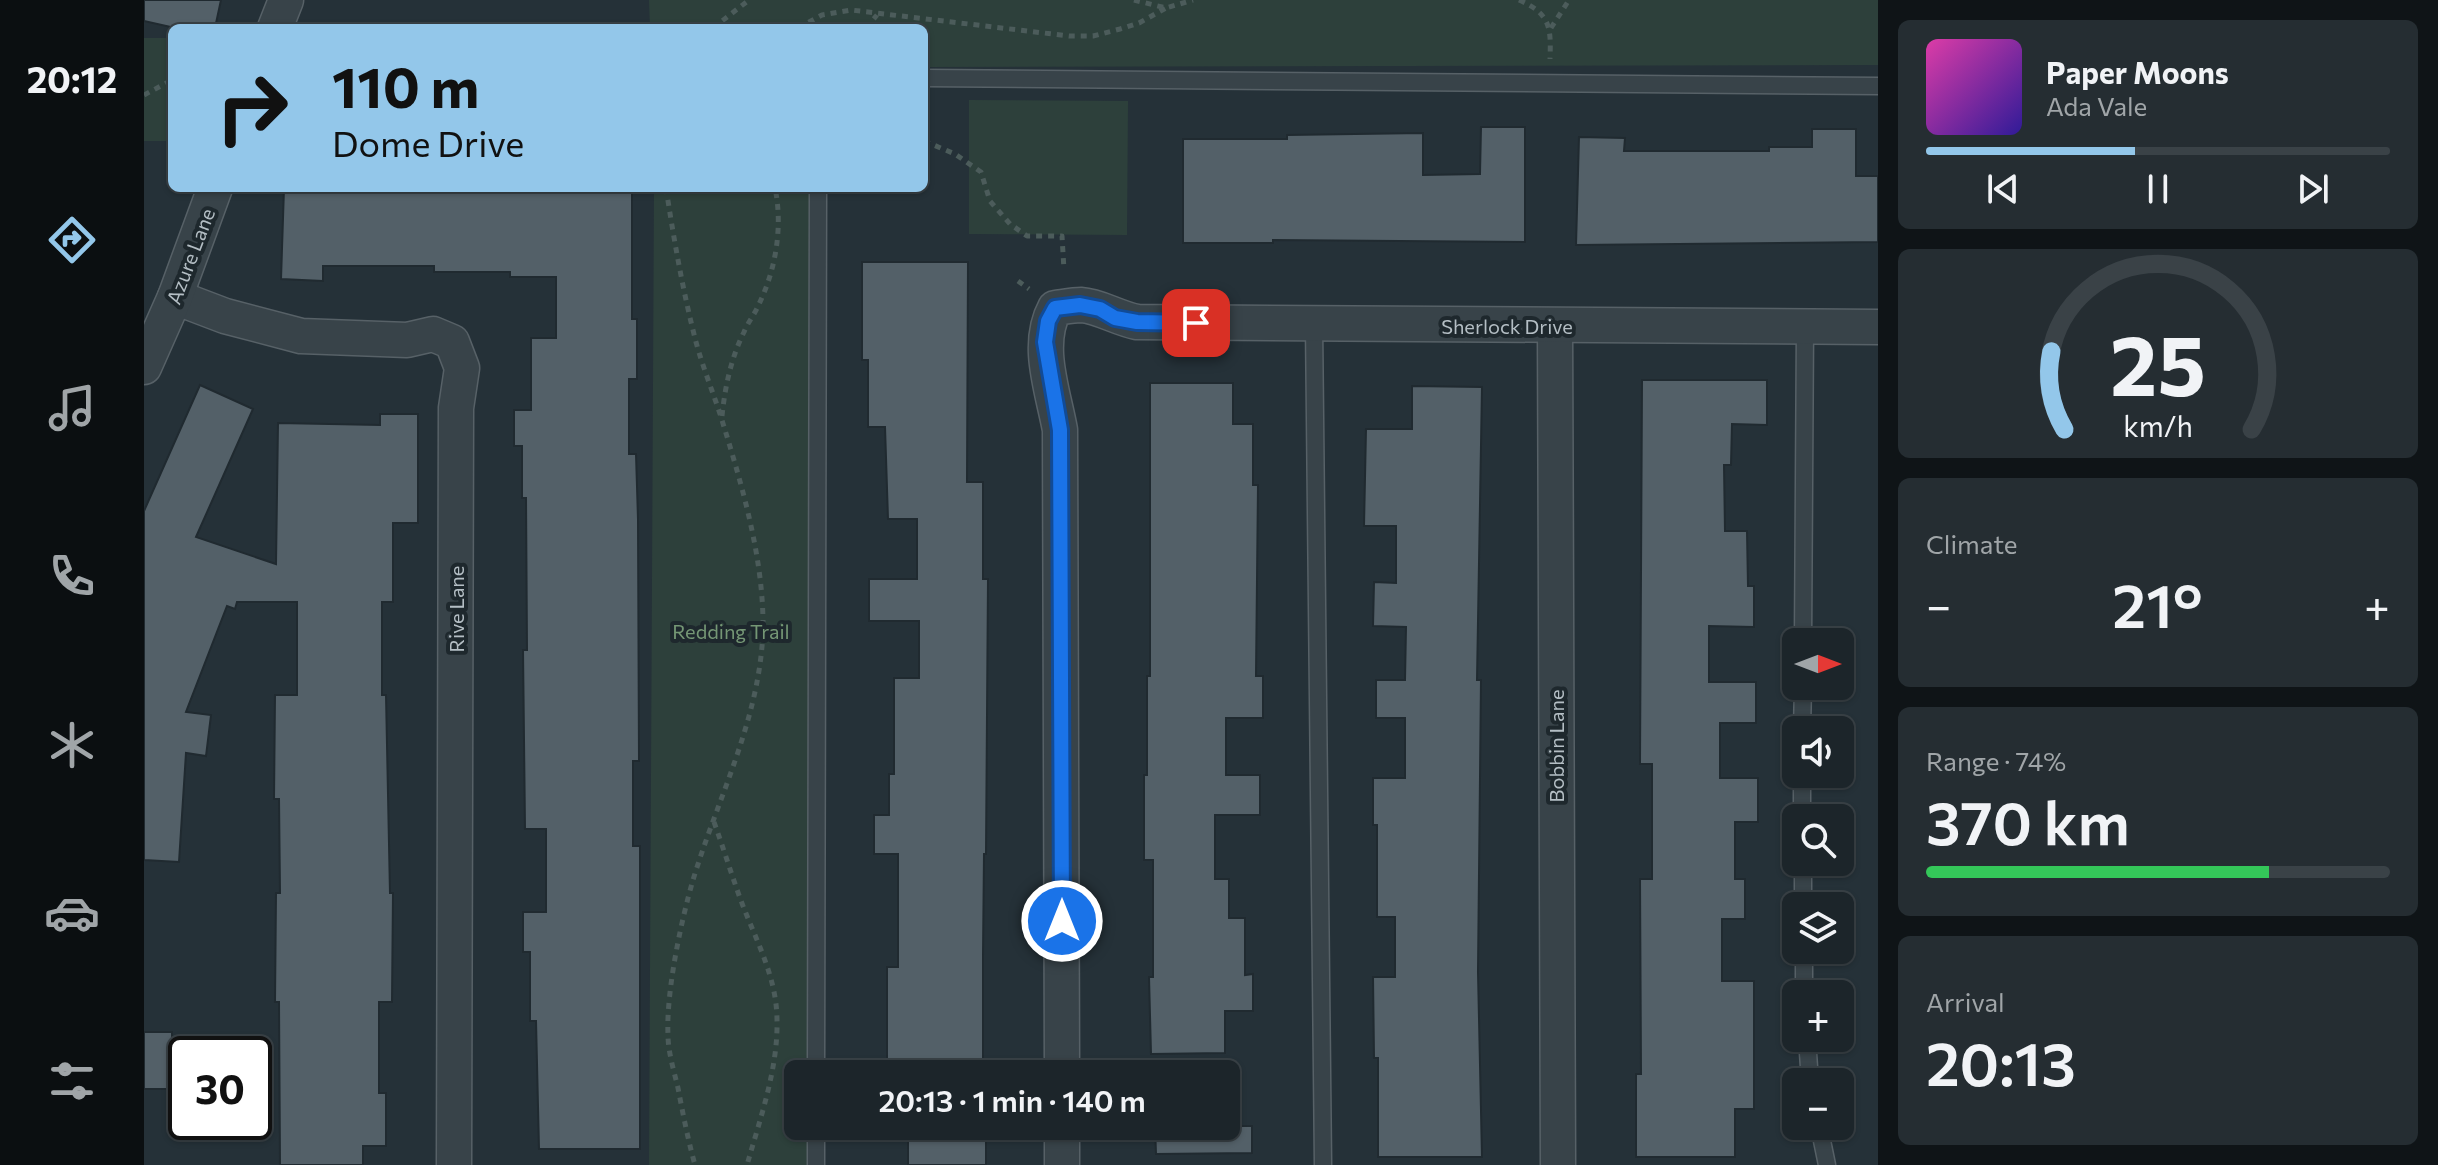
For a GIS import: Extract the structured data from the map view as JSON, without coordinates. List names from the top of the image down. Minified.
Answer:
{"streets":{"street":["Azure Lane","Sherlock Drive","Rive Lane","Bobbin Lane"]},"crossings":[["Azure Lane","Rive Lane"],["Sherlock Drive","Bobbin Lane"]],"parks":["Redding Trail"],"north":"right","page":{"tabs":"20:12","turn":["110 m","Dome Drive"],"song":["Paper Moons","Ada Vale"],"tile":["Climate",["Range · 74%","370 km"],["Arrival","20:13"]],"heat":["−","21°","+"],"map_buttons":["+","−"],"limit":"30","trip":"20:13 · 1 min · 140 m","gauge":["25","km/h"]}}
